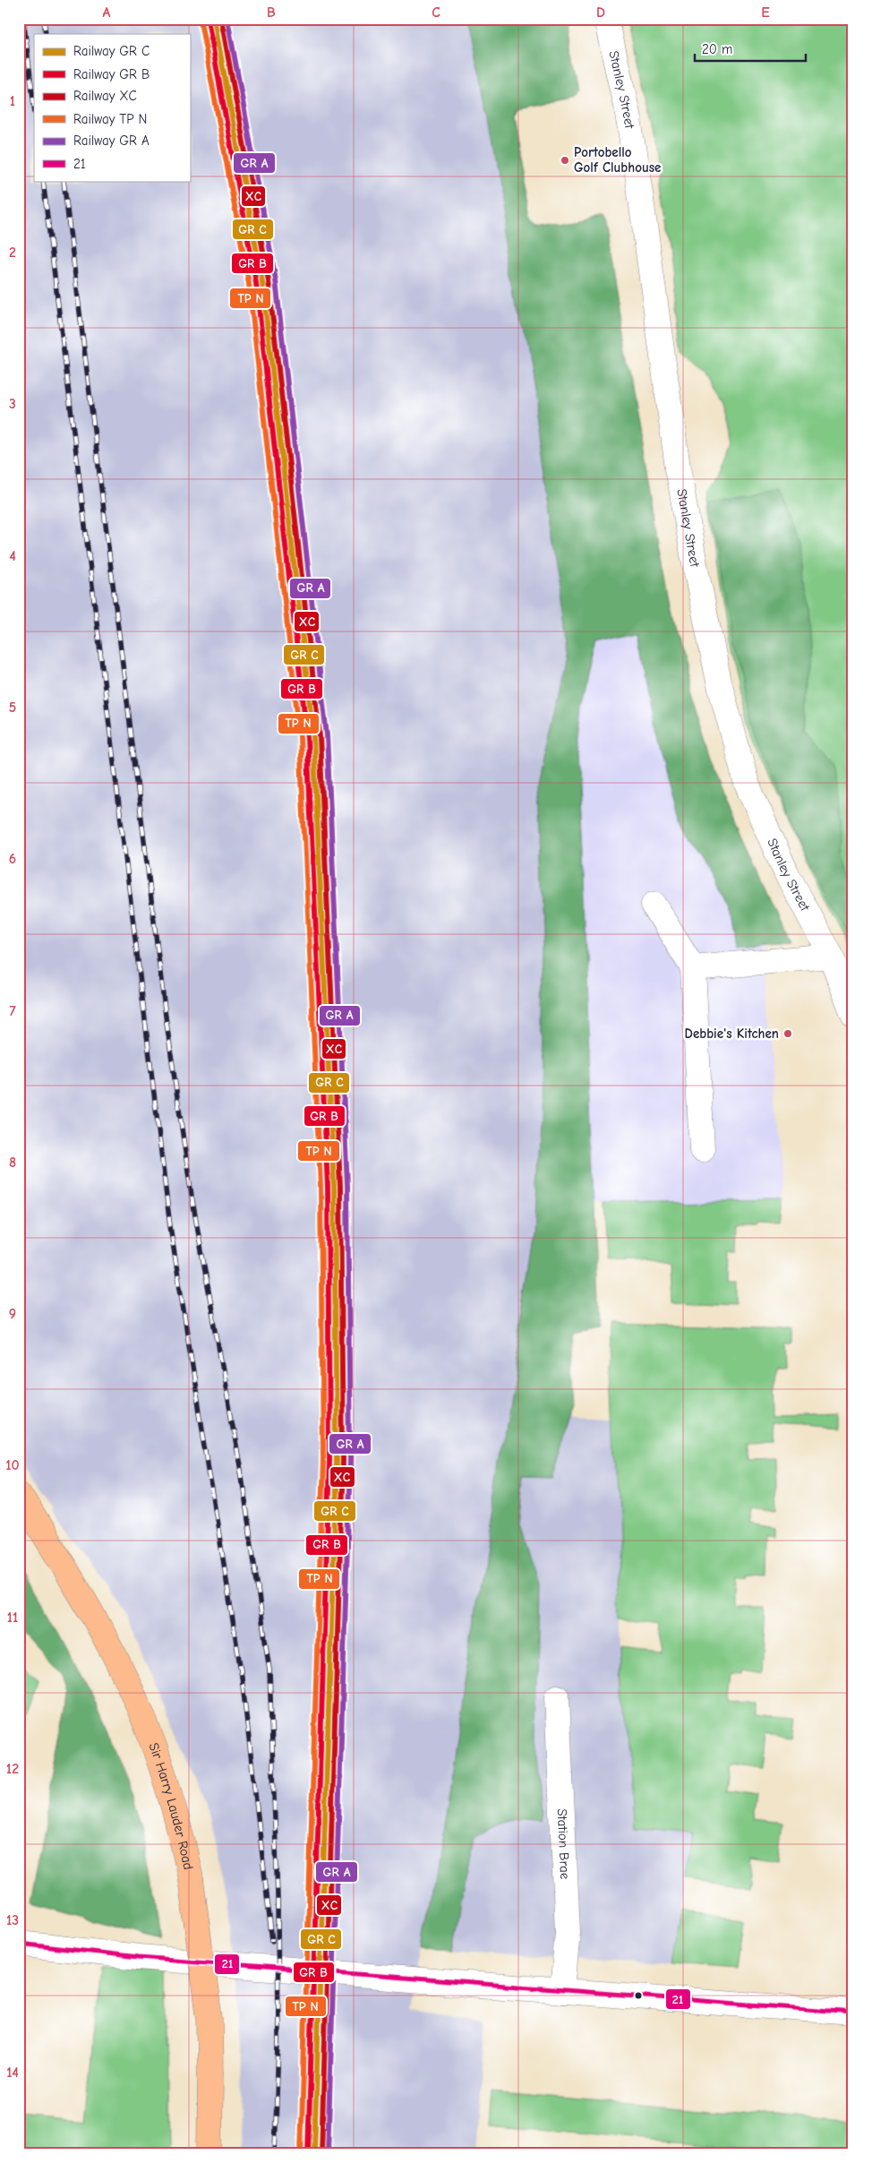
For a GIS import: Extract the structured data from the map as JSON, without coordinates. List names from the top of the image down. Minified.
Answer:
{"streets":{"main road":["Sir Harry Lauder Road"],"street":["Stanley Street","Station Brae"]},"places":["Portobello Golf Clubhouse","Debbie's Kitchen"],"lines":["rail line XC","transit line 21"],"legend":["Railway GR C","Railway GR B","Railway XC","Railway TP N","Railway GR A","21"],"scale_bar":"20 m","grid":{"columns":["A","B","C","D","E"],"rows":["1","2","3","4","5","6","7","8","9","10","11","12","13","14"]}}
